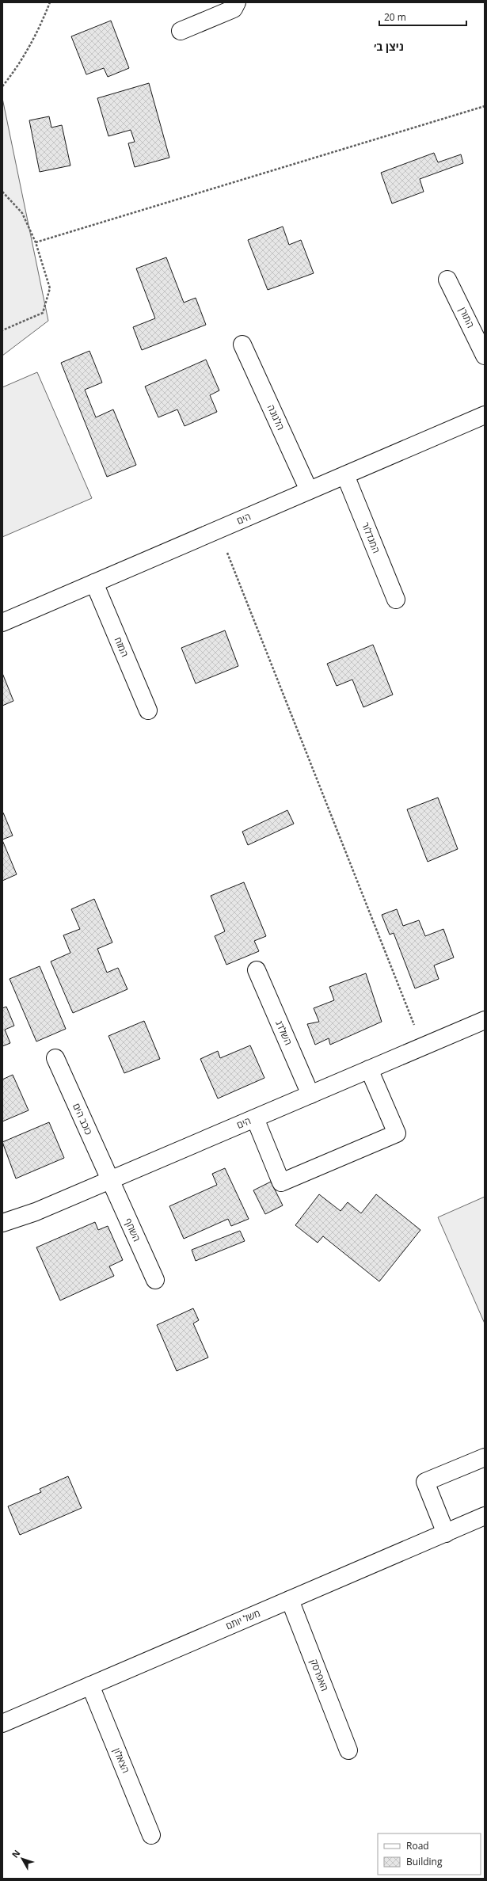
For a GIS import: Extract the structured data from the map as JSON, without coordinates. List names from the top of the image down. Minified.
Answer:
{"streets":{"street":["התורן","הלגונה","הים","המגדלור","המזח","השלדג","כוכב הים","השחף","משל יותם","האפרסק","הצאלון"]},"crossings":[["הלגונה","הים"],["הים","המגדלור"],["הים","המזח"],["הים","השלדג"],["הים","כוכב הים"],["הים","השחף"],["כוכב הים","השחף"],["משל יותם","האפרסק"],["משל יותם","הצאלון"]],"districts":["ניצן ב׳"],"legend":["Road","Building"],"scale_bar":"20 m","north":"top left"}
